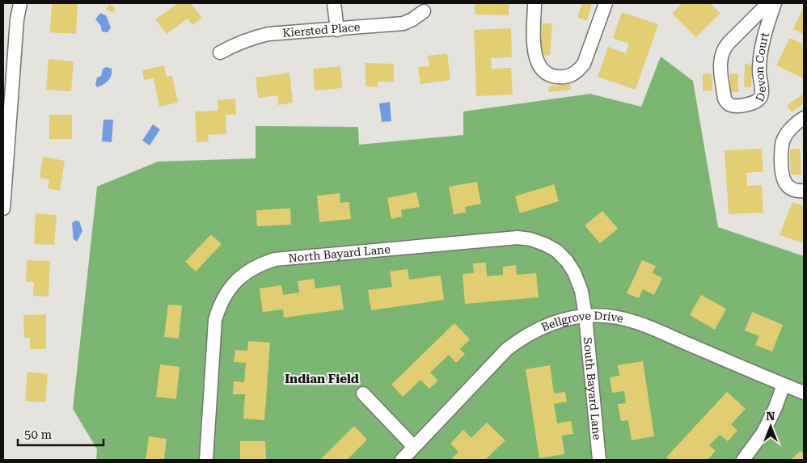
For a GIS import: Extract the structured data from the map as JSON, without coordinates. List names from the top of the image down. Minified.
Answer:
{"streets":{"street":["Kiersted Place","Devon Court","North Bayard Lane","Bellgrove Drive","South Bayard Lane"]},"crossings":[["North Bayard Lane","Bellgrove Drive"],["North Bayard Lane","South Bayard Lane"],["Bellgrove Drive","South Bayard Lane"]],"districts":["Indian Field"],"scale_bar":"50 m","north":"top"}
